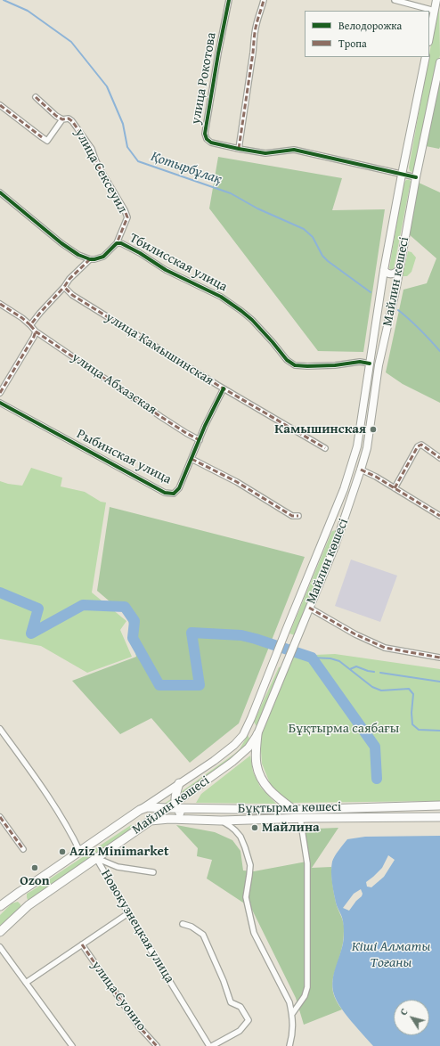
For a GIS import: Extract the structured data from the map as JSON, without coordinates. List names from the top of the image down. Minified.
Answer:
{"streets":{"main road":["Майлин көшесі","Бұқтырма көшесі"],"street":["улица Рокотова","улица Сексеуил","Тбилисская улица","улица Камышинская","улица Абхазская","Рыбинская улица","Новокузнецкая улица","улица Суонио"]},"crossings":[["улица Рокотова","Майлин көшесі"],["улица Сексеуил","Тбилисская улица"],["Тбилисская улица","Майлин көшесі"],["Майлин көшесі","Бұқтырма көшесі"],["Майлин көшесі","Новокузнецкая улица"],["улица Камышинская","Рыбинская улица"],["улица Абхазская","Рыбинская улица"]],"water":["Қотырбұлақ","Кіші Алматы Тоғаны"],"parks":["Бұқтырма саябағы"],"places":["Камышинская","Майлина","Aziz Minimarket","Ozon"],"legend":["Велодорожка","Тропа"],"north":"top left"}
